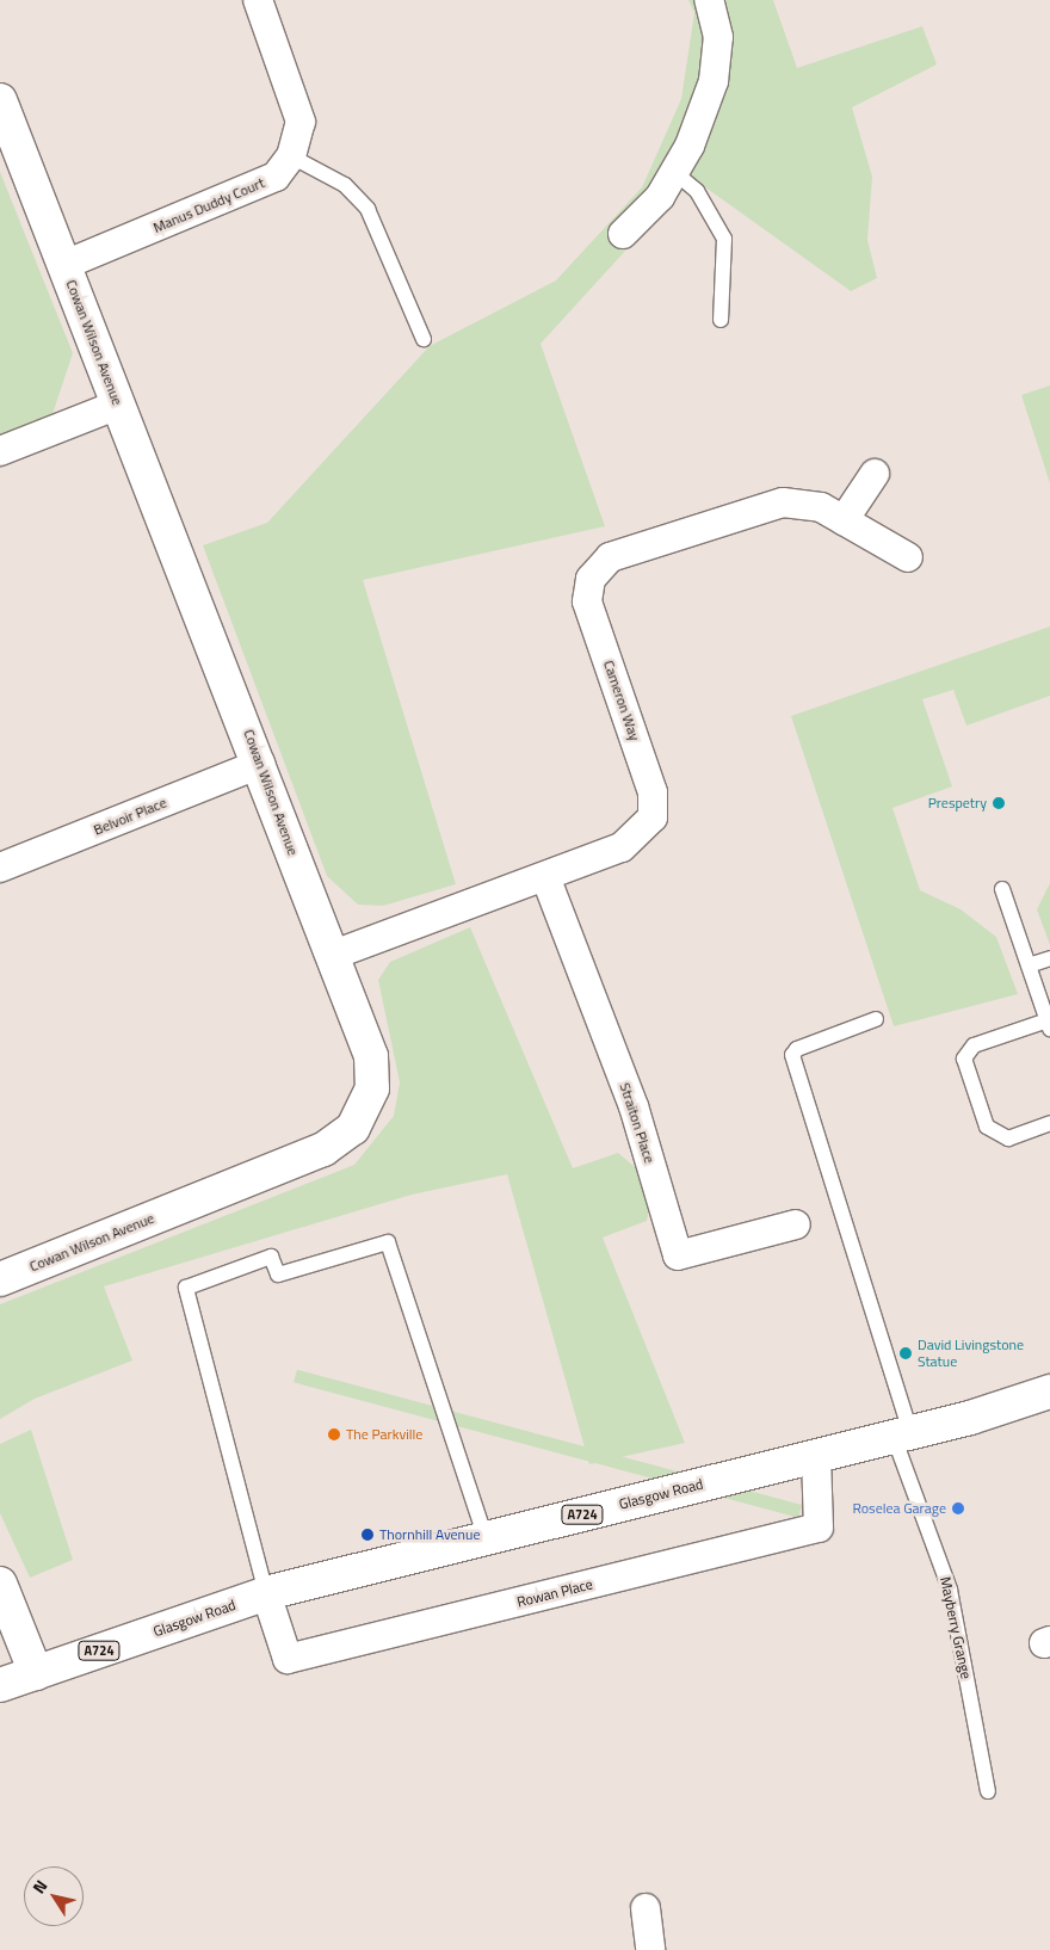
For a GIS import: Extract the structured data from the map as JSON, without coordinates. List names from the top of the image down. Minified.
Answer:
{"streets":{"street":["Manus Duddy Court","Cowan Wilson Avenue","Cameron Way","Belvoir Place","Straiton Place","Glasgow Road","A724","Rowan Place"],"lane":["Mayberry Grange"]},"crossings":[["Manus Duddy Court","Cowan Wilson Avenue"],["Cowan Wilson Avenue","Cameron Way"],["Cowan Wilson Avenue","Belvoir Place"],["Cameron Way","Straiton Place"],["Glasgow Road","Rowan Place"],["Glasgow Road","Mayberry Grange"]],"places":["Prespetry","David Livingstone Statue","The Parkville","Roselea Garage","Thornhill Avenue"],"north":"top left"}
